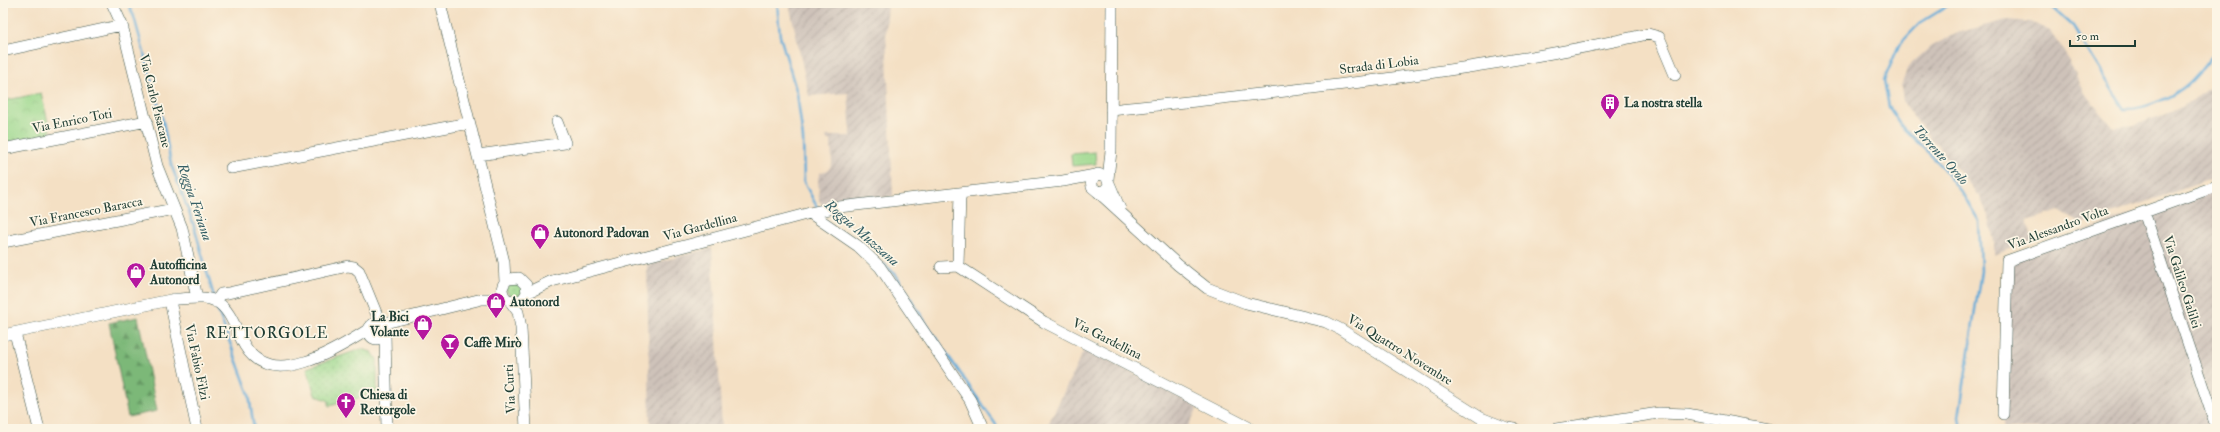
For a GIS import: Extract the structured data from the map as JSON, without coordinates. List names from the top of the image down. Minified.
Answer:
{"streets":{"street":["Strada di Lobia","Via Carlo Pisacane","Via Enrico Toti","Via Francesco Baracca","Via Gardellina","Via Alessandro Volta","Via Galileo Galilei","Via Quattro Novembre","Via Fabio Filzi","Via Curti"]},"crossings":[["Via Carlo Pisacane","Via Enrico Toti"],["Via Carlo Pisacane","Via Francesco Baracca"],["Via Gardellina","Via Quattro Novembre"],["Via Gardellina","Via Curti"],["Via Alessandro Volta","Via Galileo Galilei"]],"districts":["RETTORGOLE"],"water":["Torrente Orolo","Roggia Feriana","Roggia Muzzana"],"places":{"building":["La nostra stella"],"shop":["Autonord Padovan","Autofficina Autonord","Autonord","La Bici Volante"],"bar":["Caffè Mirò"],"church":["Chiesa di Rettorgole"]},"scale_bar":"50 m"}
